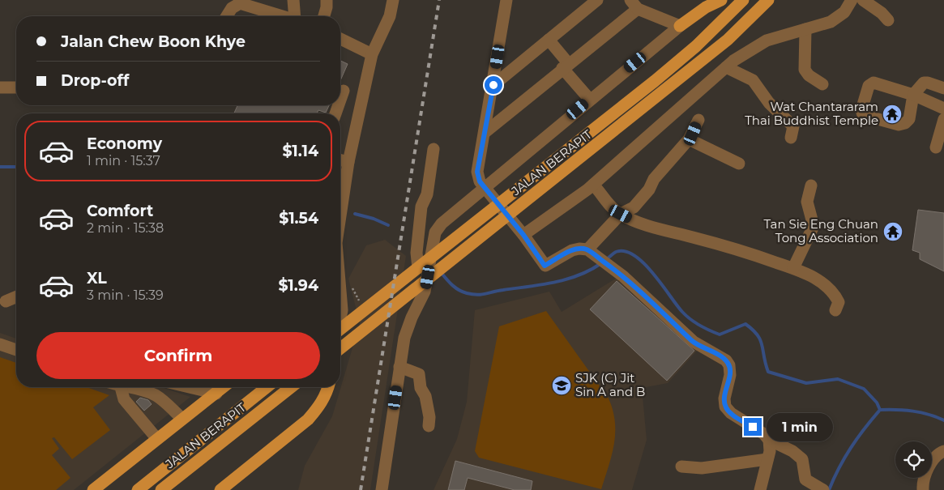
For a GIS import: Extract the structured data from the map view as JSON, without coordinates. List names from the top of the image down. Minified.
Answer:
{"streets":{"main road":["JALAN BERAPIT"]},"places":{"temple":["Wat Chantararam Thai Buddhist Temple","Tan Sie Eng Chuan Tong Association"],"school or university":["SJK (C) Jit Sin A and B"]},"page":{"banner":["Jalan Chew Boon Khye","Drop-off"],"list":[{"name":"Economy","note":"1 min · 15:37","value":"$1.14"},{"name":"Comfort","note":"2 min · 15:38","value":"$1.54"},{"name":"XL","note":"3 min · 15:39","value":"$1.94"}],"buttons":"Confirm","bubble":"1 min"}}
